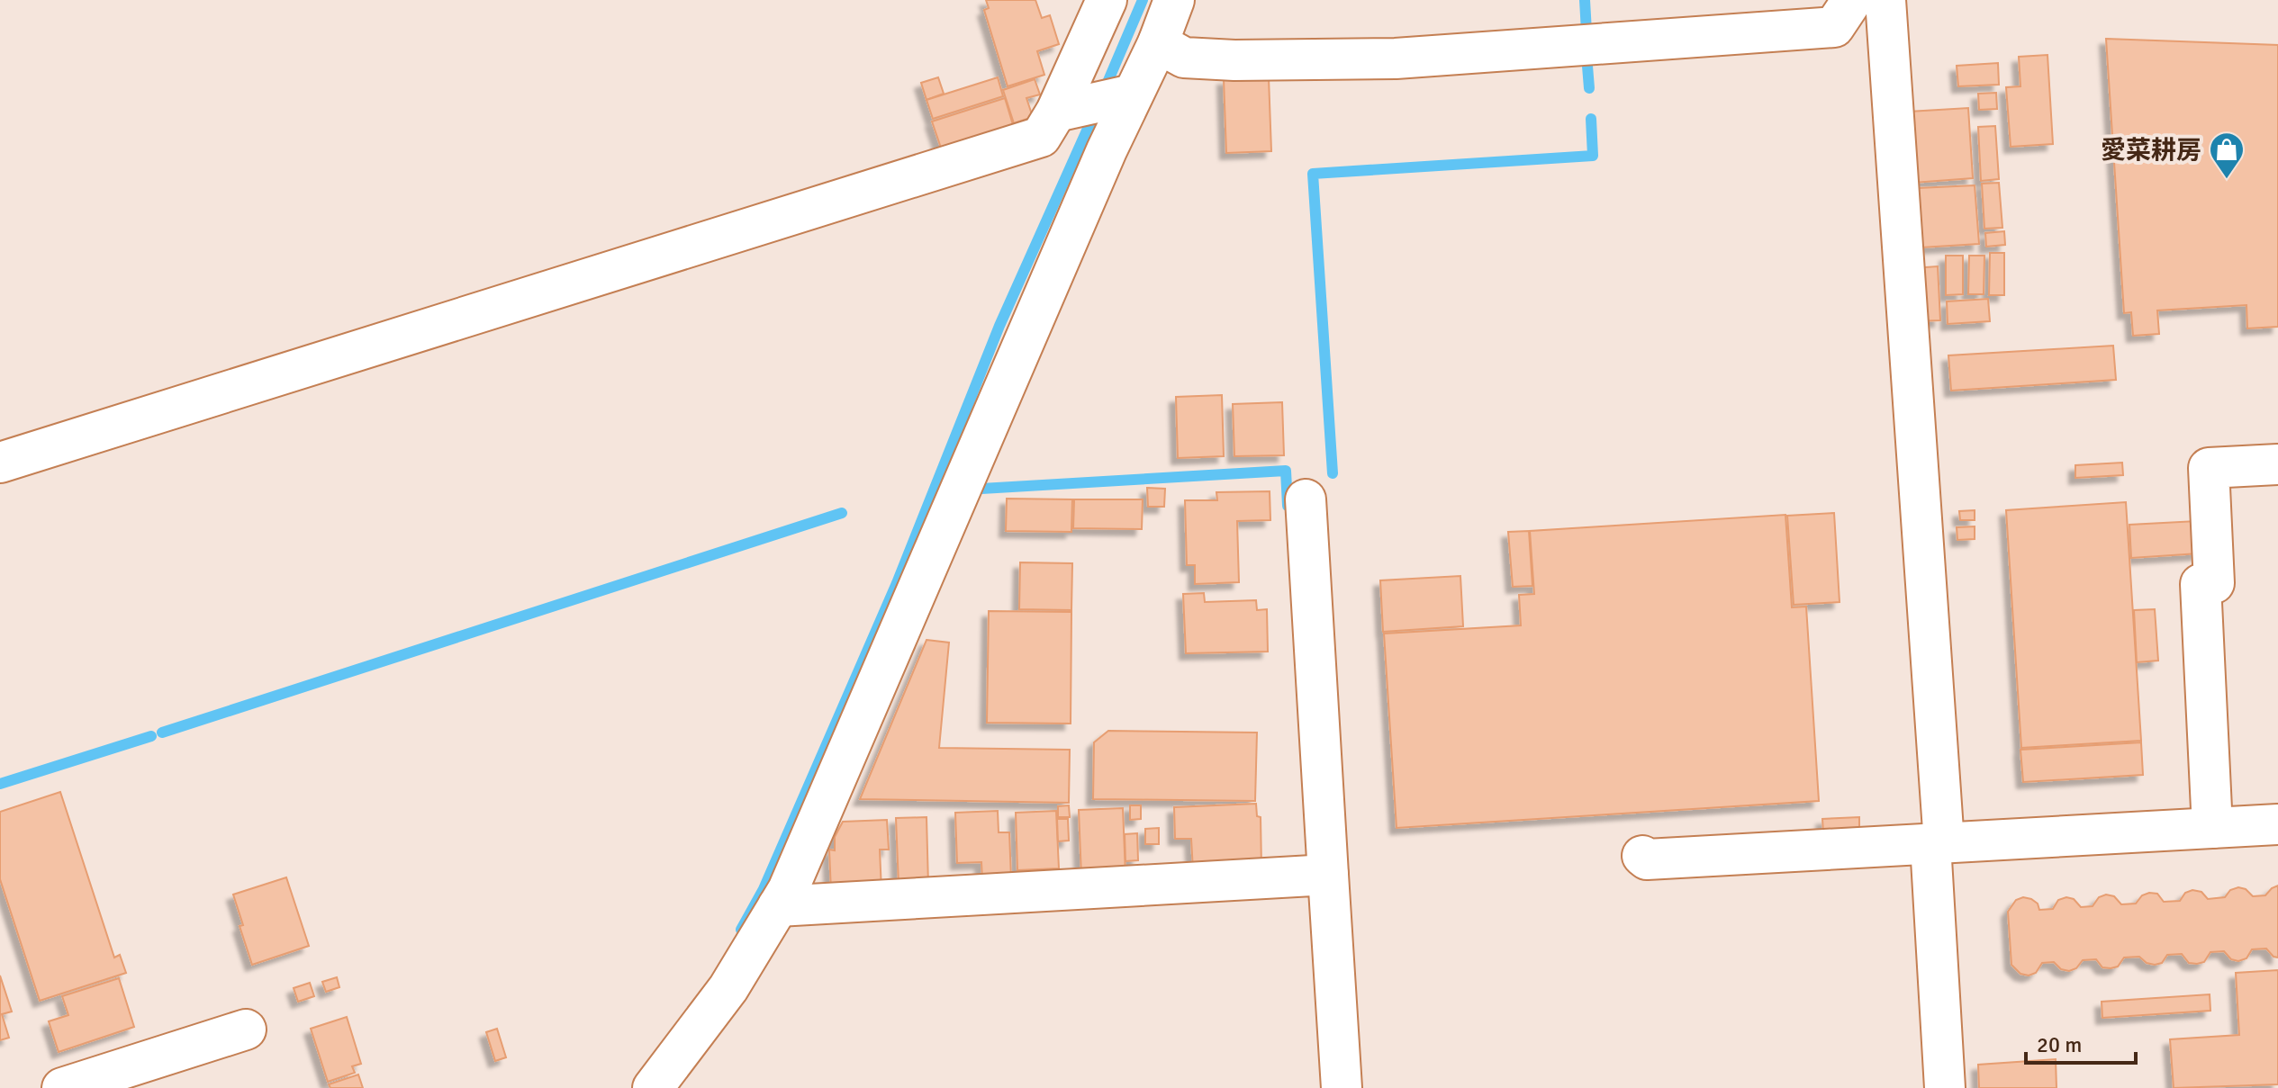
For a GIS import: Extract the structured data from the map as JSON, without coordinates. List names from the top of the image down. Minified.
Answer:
{"places":{"shop":["愛菜耕房"]},"scale_bar":"20 m"}
